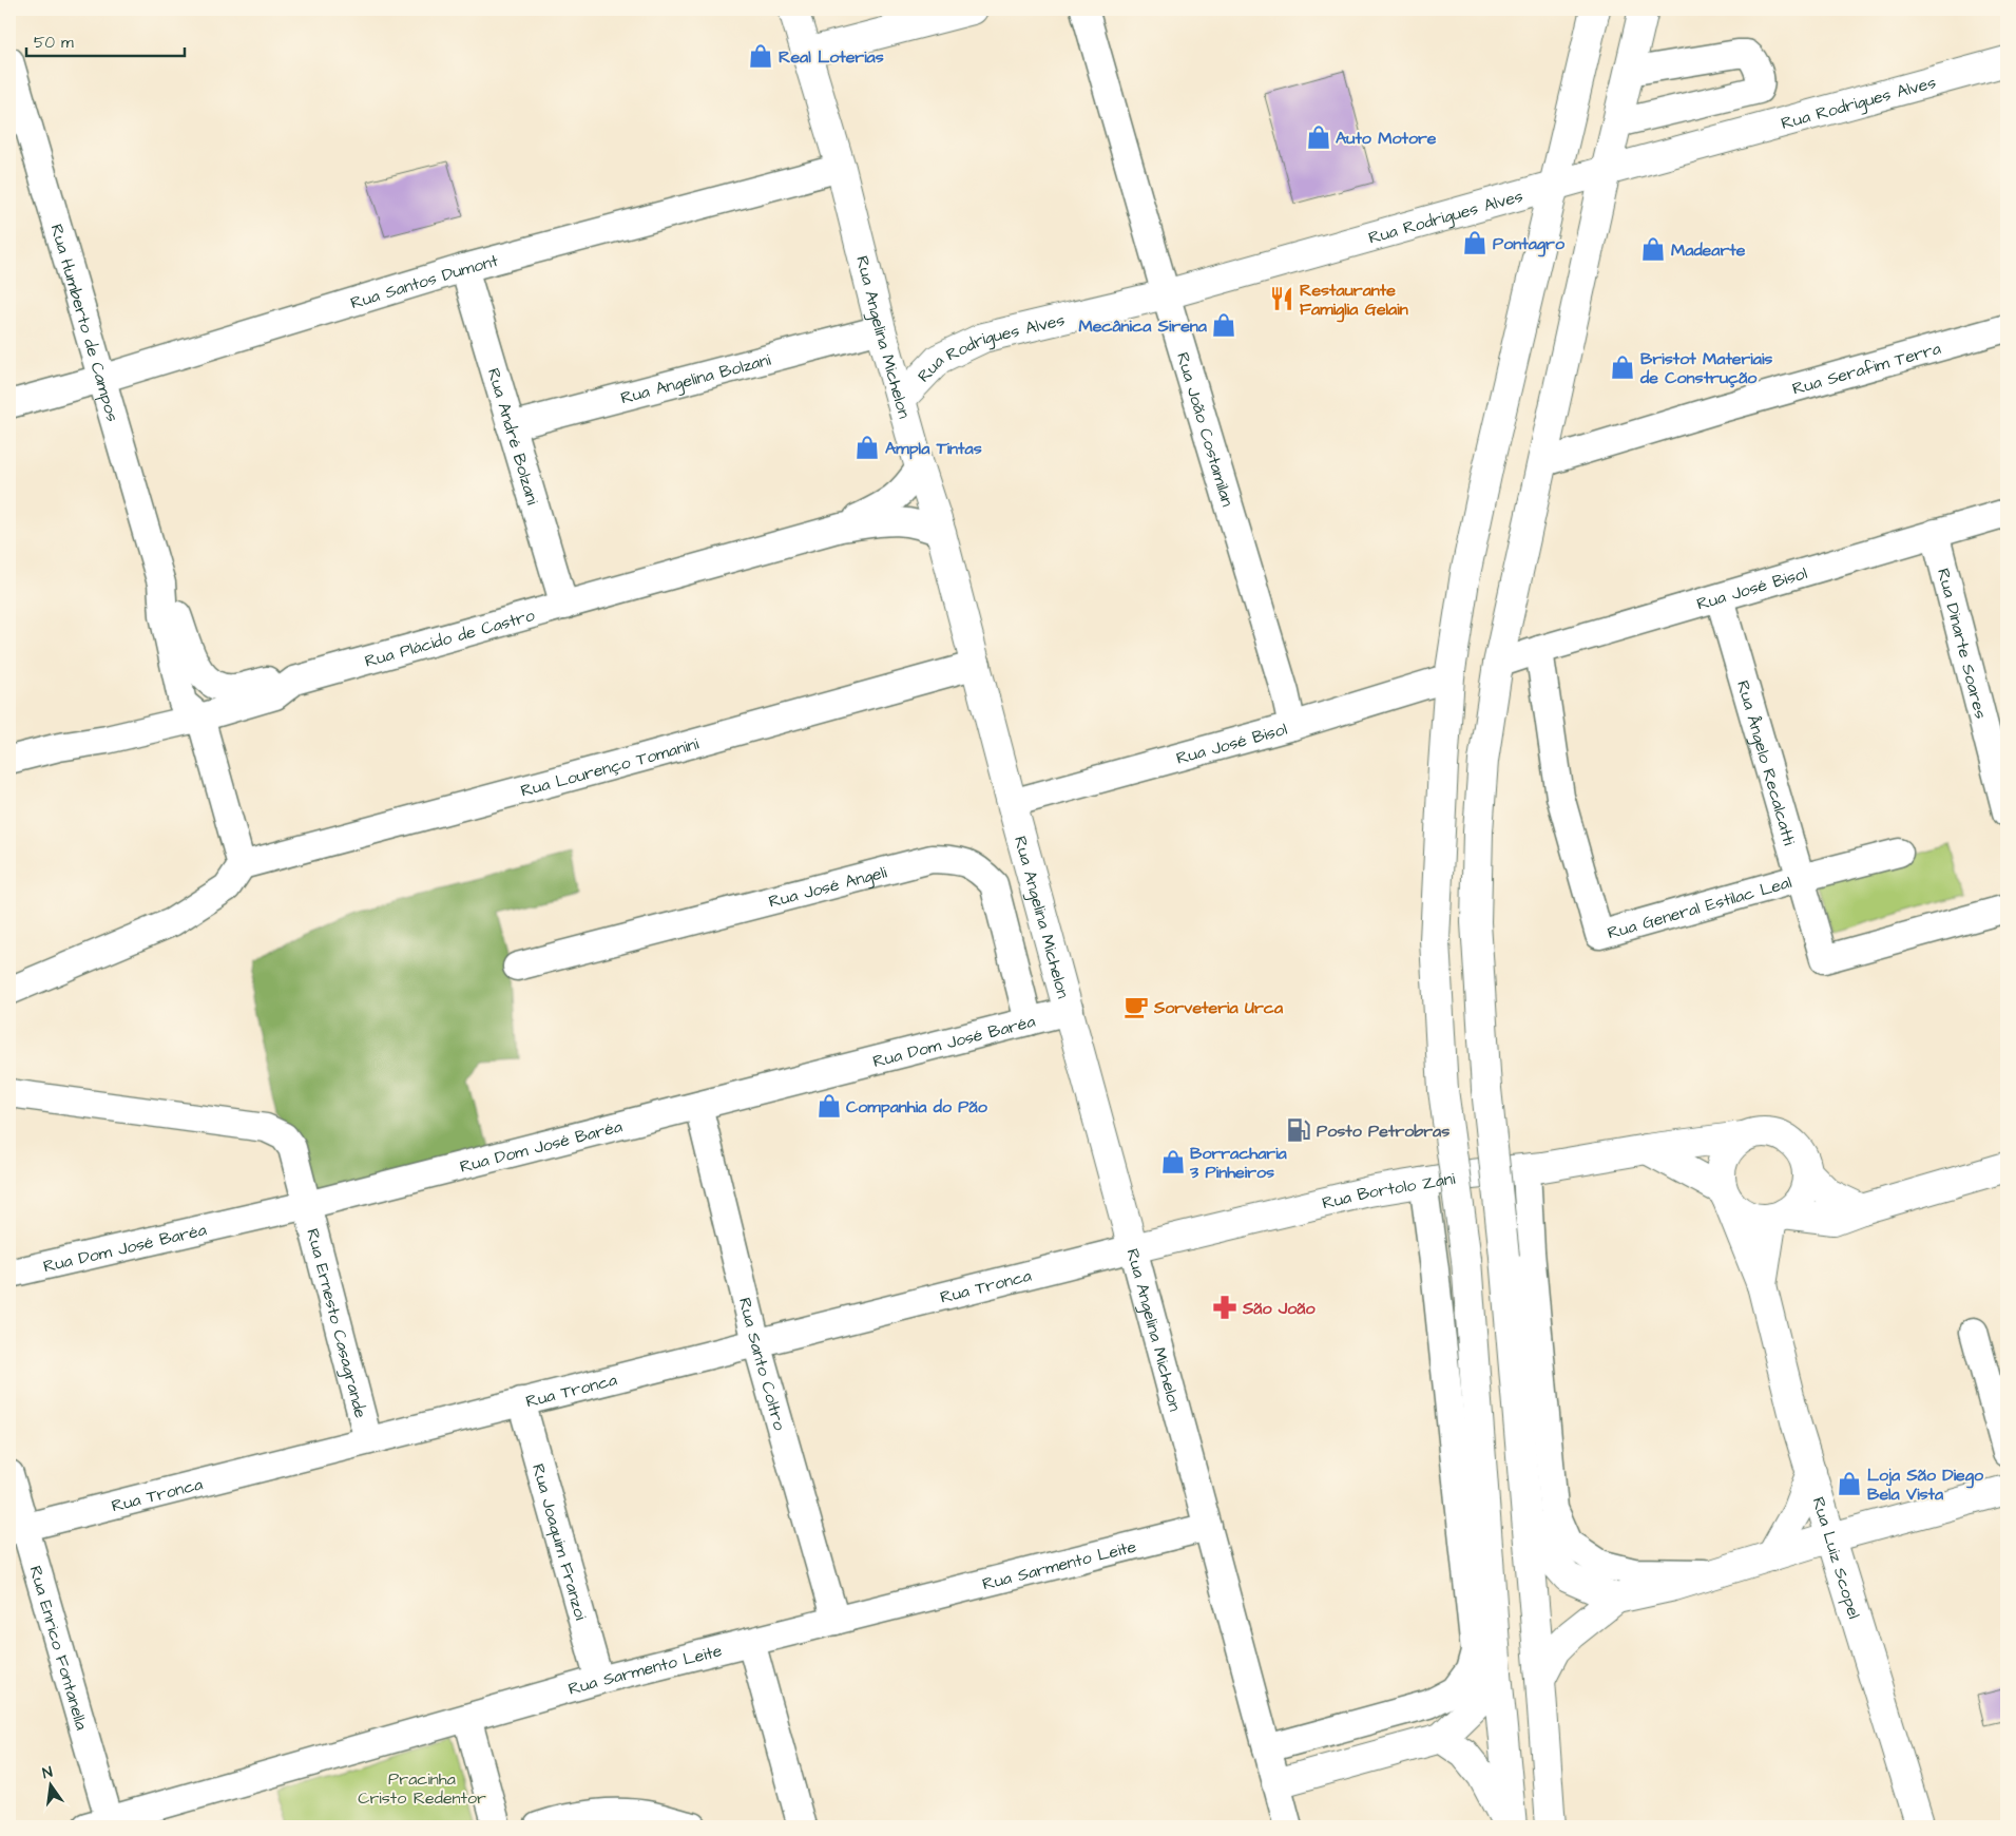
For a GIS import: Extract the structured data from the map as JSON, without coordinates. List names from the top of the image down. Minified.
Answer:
{"streets":{"main road":["Rua Rodrigues Alves","Rua Angelina Michelon","Rua Bortolo Zani","Rua Luiz Scopel"],"street":["Rua Santos Dumont","Rua Humberto de Campos","Rua Serafim Terra","Rua Angelina Bolzani","Rua João Costamilan","Rua André Bolzani","Rua José Bisol","Rua Plácido de Castro","Rua Dinarte Soares","Rua Ângelo Recalcatti","Rua Lourenço Tomanini","Rua José Angeli","Rua General Estilac Leal","Rua Dom José Baréa","Rua Tronca","Rua Ernesto Casagrande","Rua Santo Coltro","Rua Joaquim Franzoi","Rua Sarmento Leite","Rua Enrico Fontanella"]},"crossings":[["Rua Rodrigues Alves","Rua Angelina Michelon"],["Rua Rodrigues Alves","Rua João Costamilan"],["Rua Santos Dumont","Rua Humberto de Campos"],["Rua Santos Dumont","Rua Angelina Michelon"],["Rua Santos Dumont","Rua André Bolzani"],["Rua Humberto de Campos","Rua Plácido de Castro"],["Rua Humberto de Campos","Rua Lourenço Tomanini"],["Rua Angelina Michelon","Rua Angelina Bolzani"],["Rua Angelina Michelon","Rua José Bisol"],["Rua Angelina Michelon","Rua Plácido de Castro"],["Rua Angelina Michelon","Rua Lourenço Tomanini"],["Rua Angelina Michelon","Rua Dom José Baréa"],["Rua Angelina Michelon","Rua Bortolo Zani"],["Rua Angelina Michelon","Rua Tronca"],["Rua Angelina Michelon","Rua Sarmento Leite"],["Rua Angelina Bolzani","Rua André Bolzani"],["Rua João Costamilan","Rua José Bisol"],["Rua André Bolzani","Rua Plácido de Castro"],["Rua José Bisol","Rua Dinarte Soares"],["Rua José Bisol","Rua Ângelo Recalcatti"],["Rua José Bisol","Rua General Estilac Leal"],["Rua Ângelo Recalcatti","Rua General Estilac Leal"],["Rua José Angeli","Rua Dom José Baréa"],["Rua Dom José Baréa","Rua Ernesto Casagrande"],["Rua Dom José Baréa","Rua Santo Coltro"],["Rua Bortolo Zani","Rua Tronca"],["Rua Bortolo Zani","Rua Luiz Scopel"],["Rua Tronca","Rua Ernesto Casagrande"],["Rua Tronca","Rua Santo Coltro"],["Rua Tronca","Rua Joaquim Franzoi"],["Rua Tronca","Rua Enrico Fontanella"],["Rua Santo Coltro","Rua Sarmento Leite"],["Rua Joaquim Franzoi","Rua Sarmento Leite"],["Rua Sarmento Leite","Rua Enrico Fontanella"]],"parks":["Pracinha Cristo Redentor"],"places":{"shop":["Real Loterias","Auto Motore","Pontagro","Madearte","Mecânica Sirena","Bristot Materiais de Construção","Ampla Tintas","Companhia do Pão","Borracharia 3 Pinheiros","Loja São Diego Bela Vista"],"restaurant":["Restaurante Famiglia Gelain"],"cafe":["Sorveteria Urca"],"fuel station":["Posto Petrobras"],"pharmacy":["São João"]},"scale_bar":"50 m","north":"top"}
